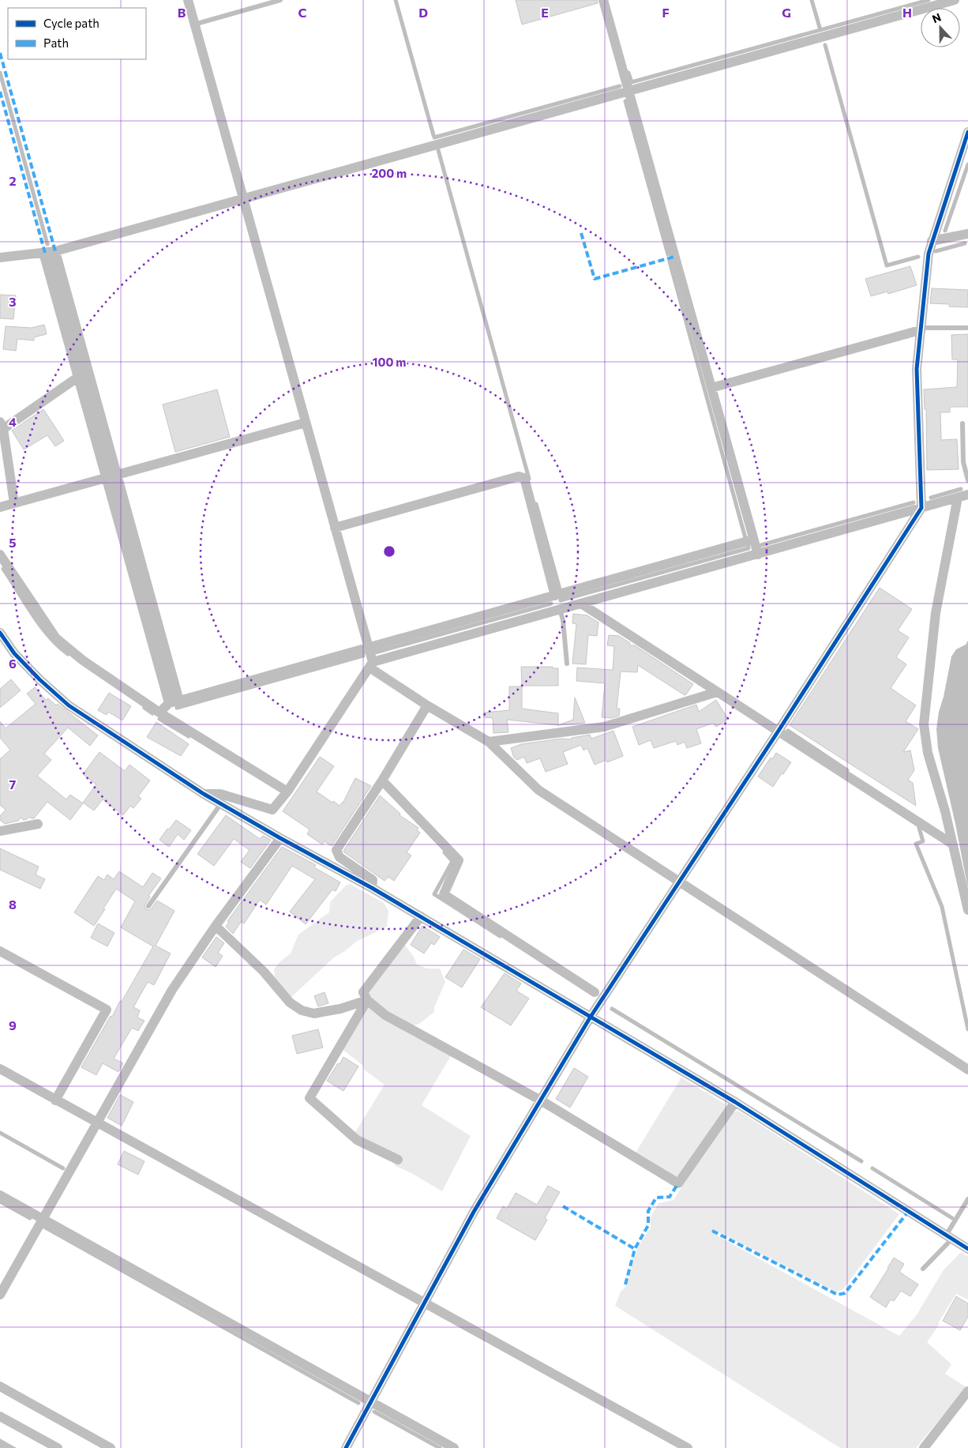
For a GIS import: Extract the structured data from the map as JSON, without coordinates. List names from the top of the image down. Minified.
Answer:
{"legend":["Cycle path","Path"],"north":"top","grid":{"columns":["B","C","D","E","F","G","H"],"rows":["2","3","4","5","6","7","8","9"]},"rings":["200 m","100 m"]}
